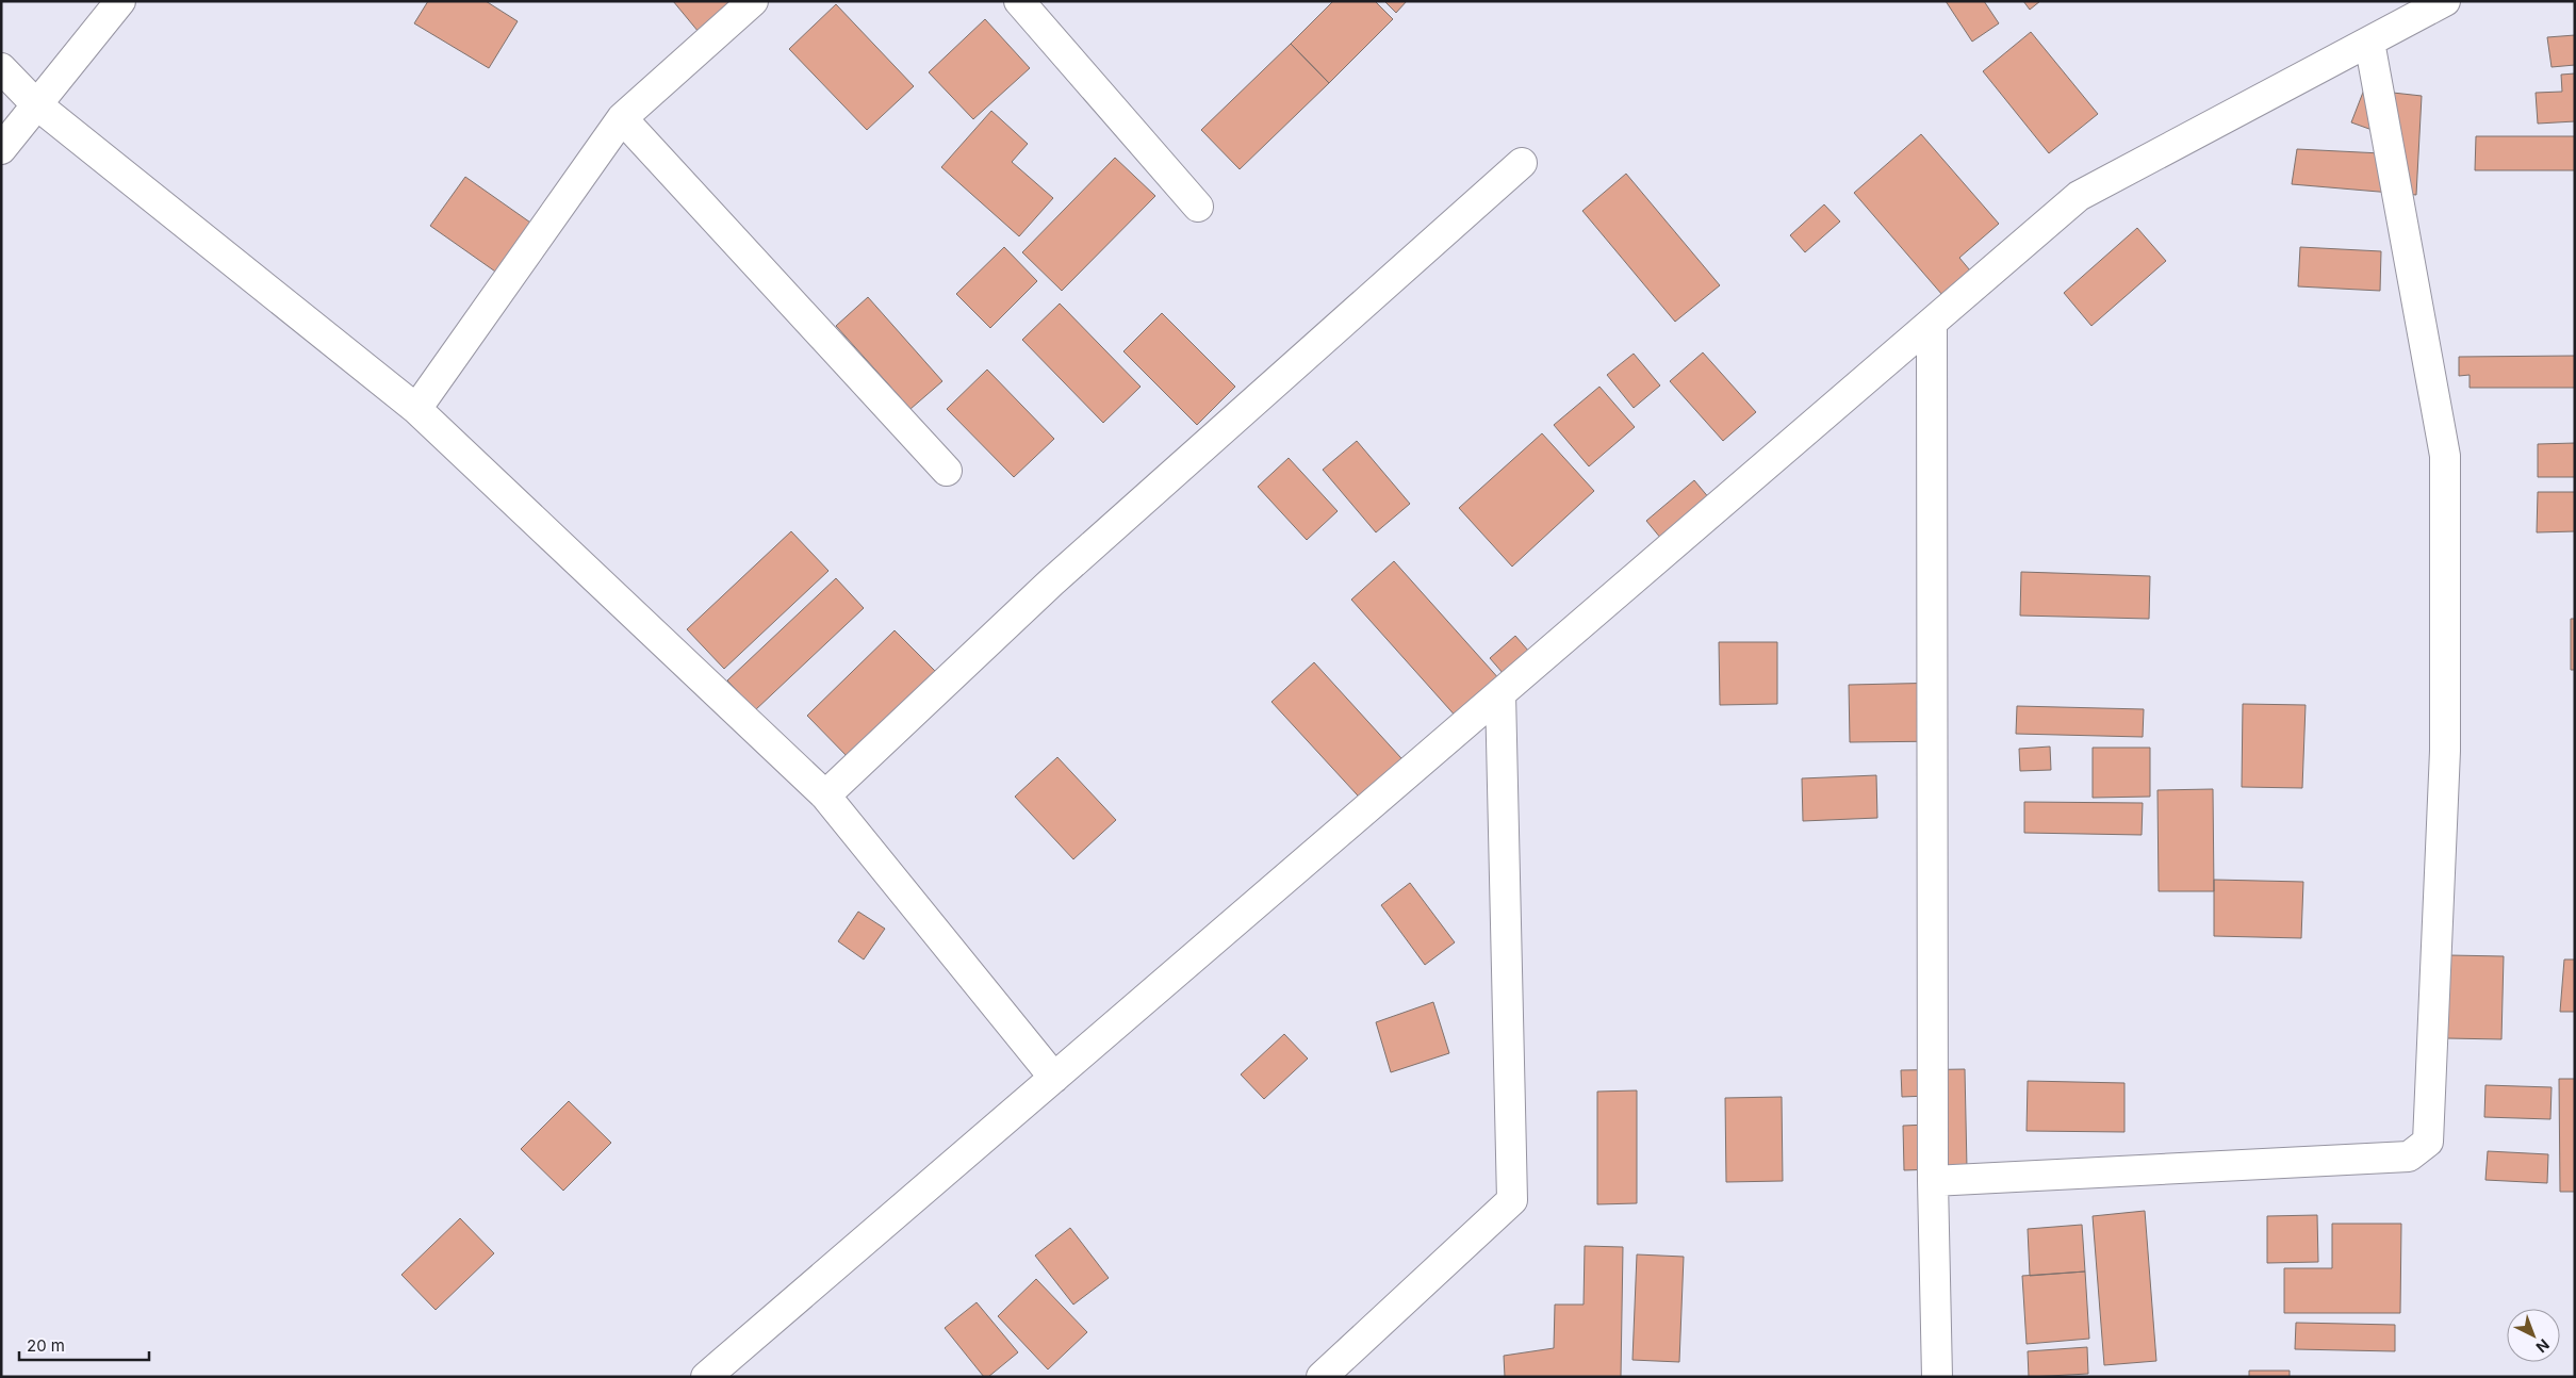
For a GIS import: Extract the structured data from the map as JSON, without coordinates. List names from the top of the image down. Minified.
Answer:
{"scale_bar":"20 m","north":"bottom right"}
